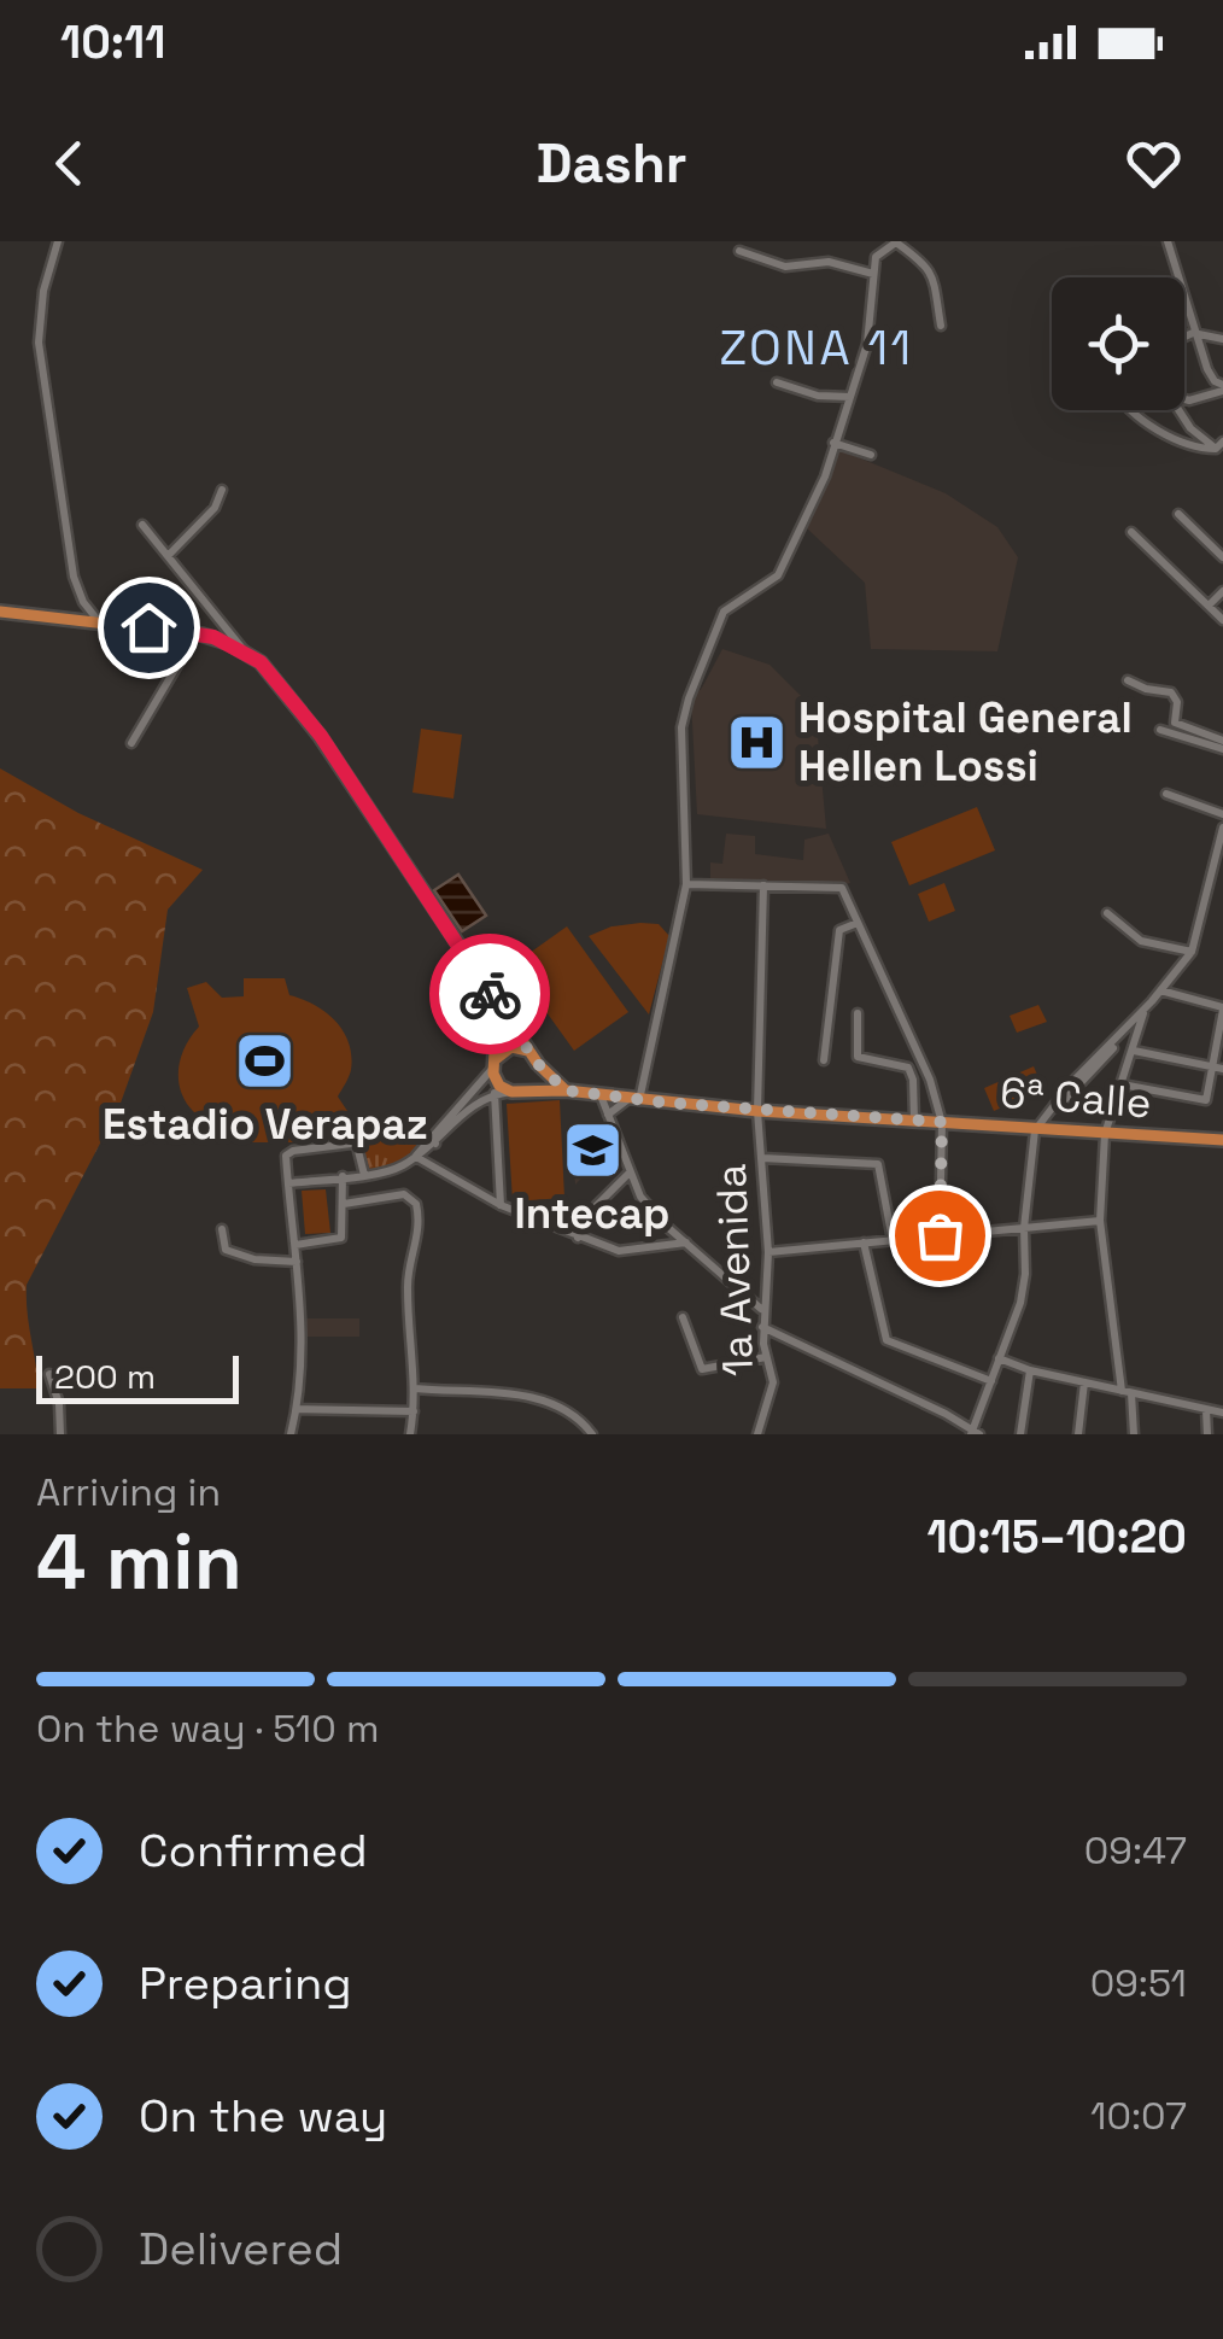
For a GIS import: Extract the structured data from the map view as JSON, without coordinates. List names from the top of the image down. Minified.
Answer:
{"streets":{"main road":["6ª Calle"],"street":["1a Avenida"]},"crossings":[["6ª Calle","1a Avenida"]],"districts":["ZONA 11"],"places":{"hospital":["Hospital General Hellen Lossi"],"sports":["Estadio Verapaz"],"school or university":["Intecap"]},"scale_bar":"200 m","page":{"status":"10:11","header":"Dashr","scale":"200 m","heading":["4 min","Arriving in","10:15–10:20"],"bar":"On the way · 510 m","list":[["Confirmed","09:47"],["Preparing","09:51"],["On the way","10:07"],"Delivered"]}}
